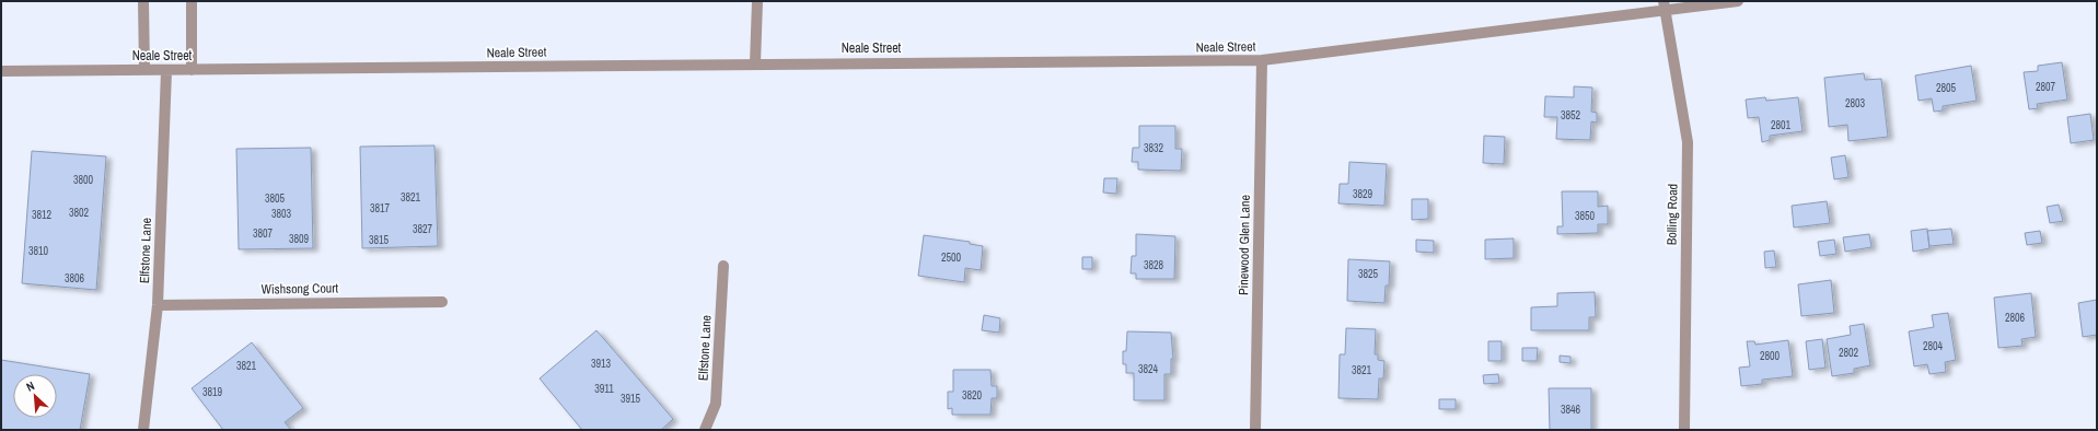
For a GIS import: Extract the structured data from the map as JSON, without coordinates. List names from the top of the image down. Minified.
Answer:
{"streets":{"street":["Neale Street","Bolling Road","Pinewood Glen Lane","Elfstone Lane","Wishsong Court"]},"crossings":[["Neale Street","Bolling Road"],["Neale Street","Pinewood Glen Lane"],["Neale Street","Elfstone Lane"],["Elfstone Lane","Wishsong Court"]],"house_numbers":["2807","2805","2803","3852","2801","3832","3800","3829","3821","3805","3817","3802","3803","3812","3850","3827","3807","3809","3815","3810","2500","3828","3825","3806","2806","2804","2802","2800","3913","3821","3824","3821","3911","3819","3820","3915","3846"],"north":"top left"}
